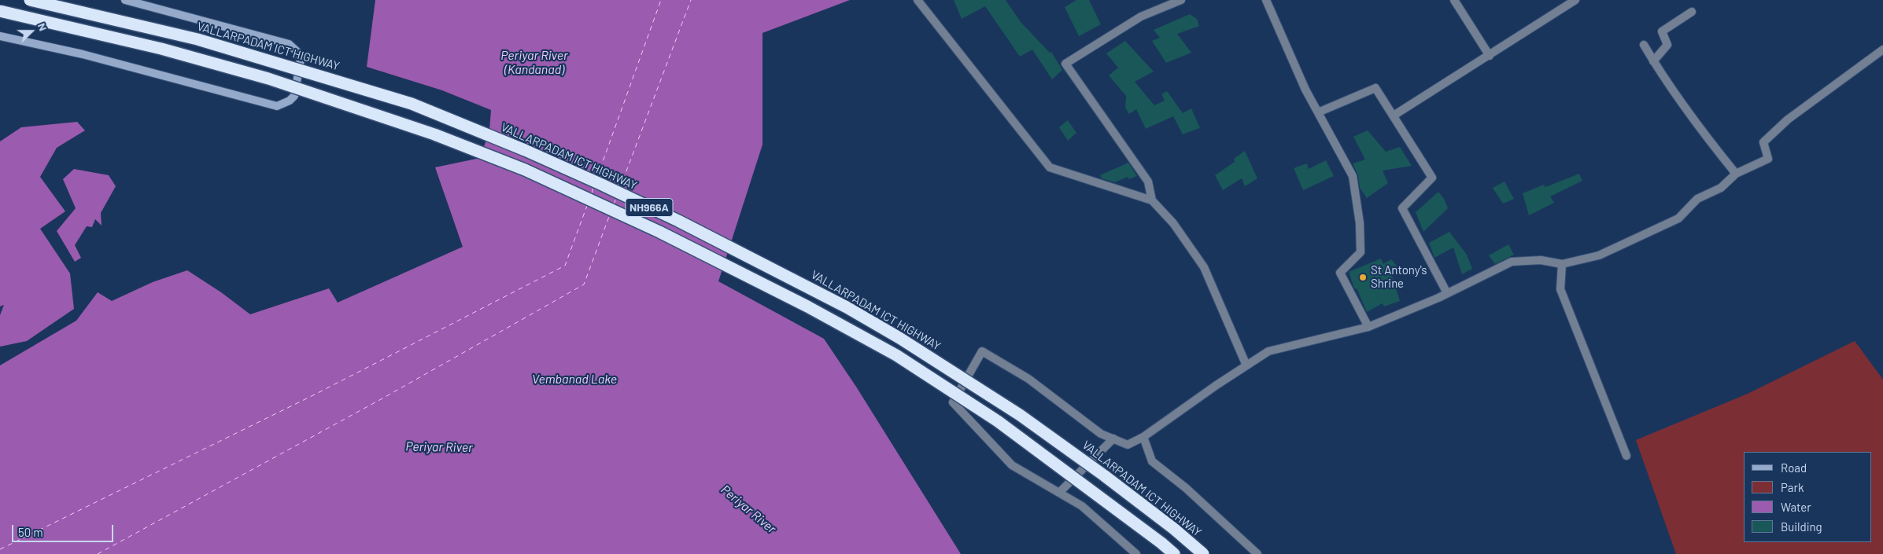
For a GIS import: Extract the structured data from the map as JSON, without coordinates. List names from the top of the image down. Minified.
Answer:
{"streets":{"highway":["VALLARPADAM ICT HIGHWAY","NH966A"]},"water":["Periyar River (Kandanad)","Vembanad Lake","Periyar River"],"places":["St Antony's Shrine"],"legend":["Road","Park","Water","Building"],"scale_bar":"50 m","north":"right"}
